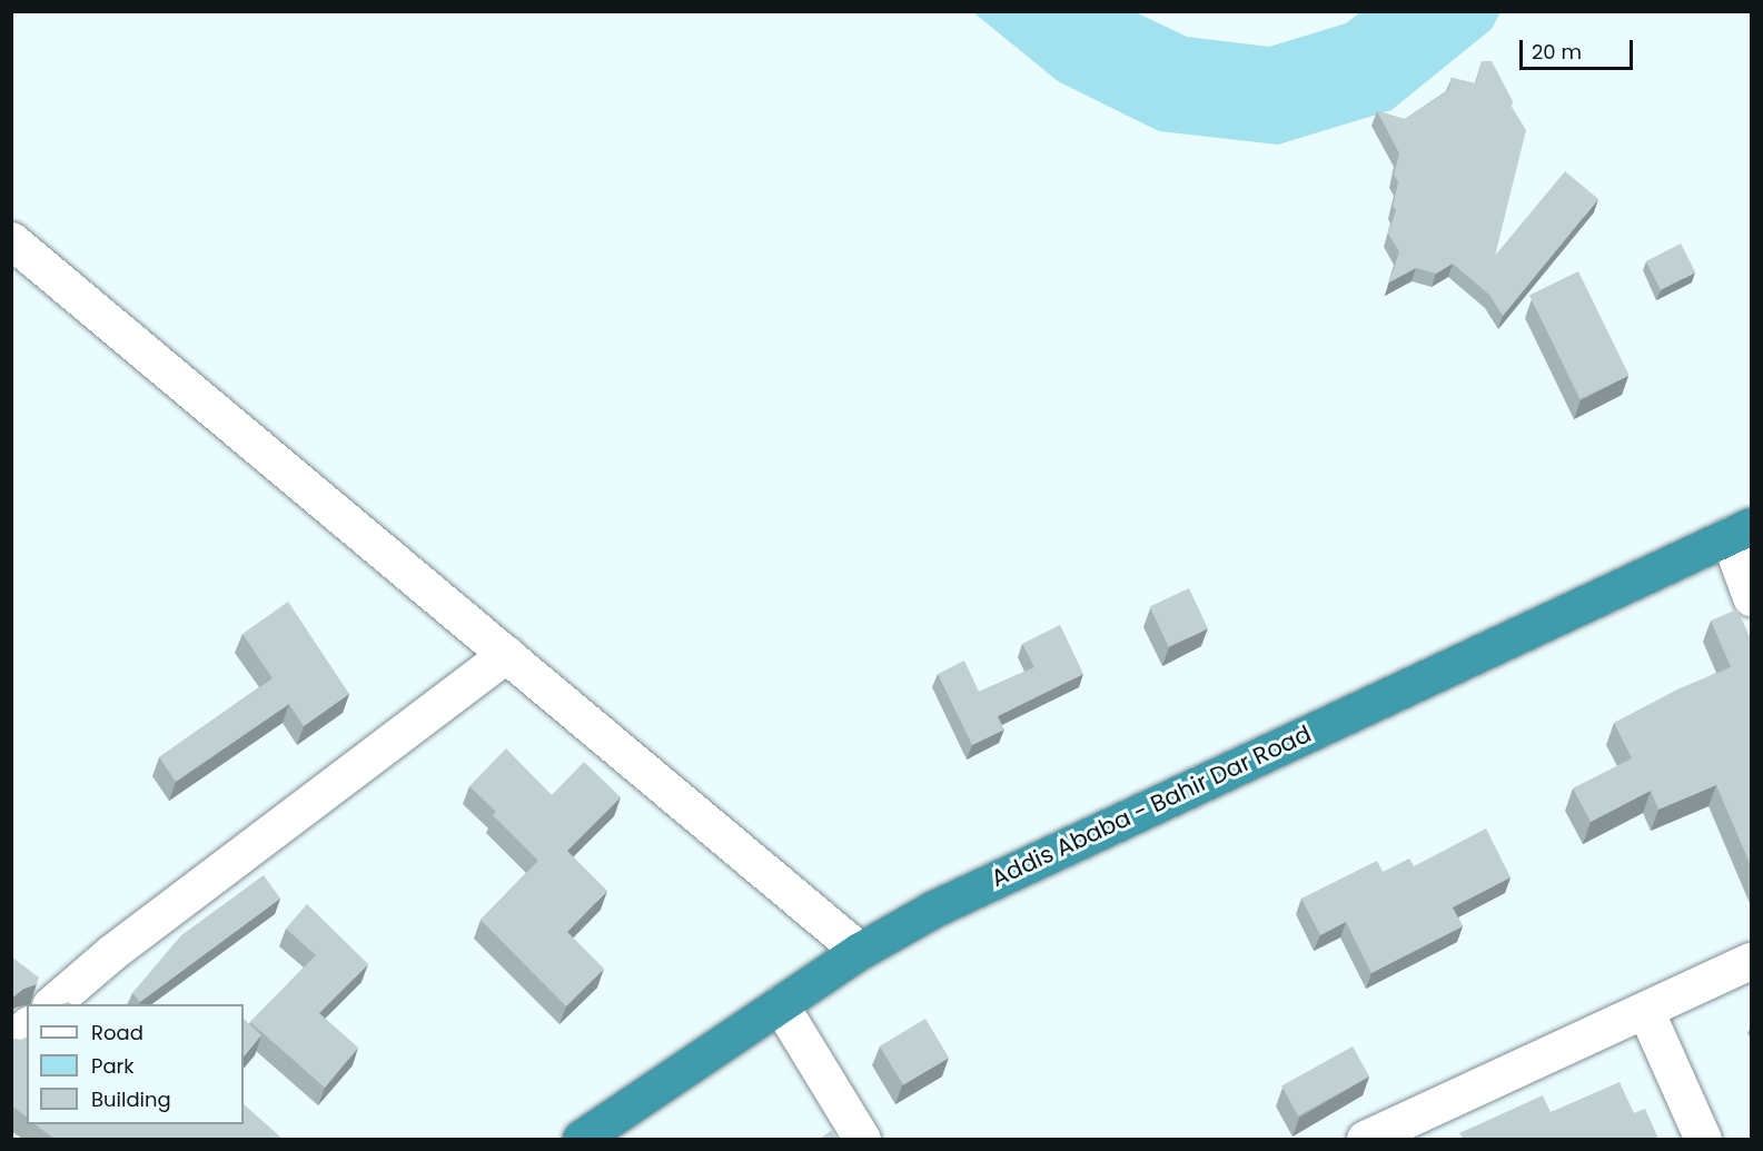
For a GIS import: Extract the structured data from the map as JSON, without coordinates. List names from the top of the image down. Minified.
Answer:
{"streets":{"highway":["Addis Ababa - Bahir Dar Road"]},"legend":["Road","Park","Building"],"scale_bar":"20 m"}
